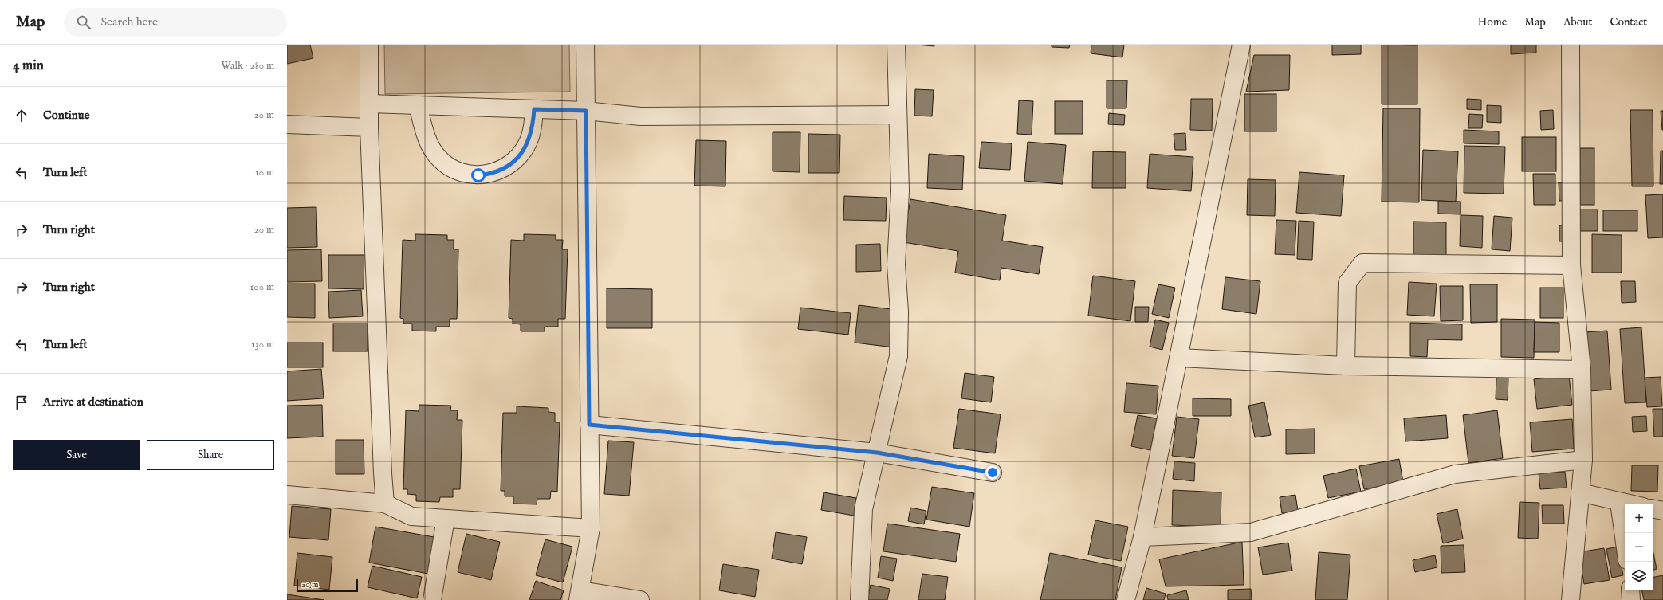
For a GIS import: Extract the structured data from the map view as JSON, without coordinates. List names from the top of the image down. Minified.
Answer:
{"scale_bar":"20 m","page":{"header":"Map","search":"Search here","nav":["Home","Map","About","Contact"],"heading":["4 min","Walk · 280 m"],"list":[["Continue","20 m"],["Turn left","10 m"],["Turn right","20 m"],["Turn right","100 m"],["Turn left","130 m"],"Arrive at destination"],"buttons":["Save","Share"],"map_buttons":["+","−"],"scale":"20 m"}}
